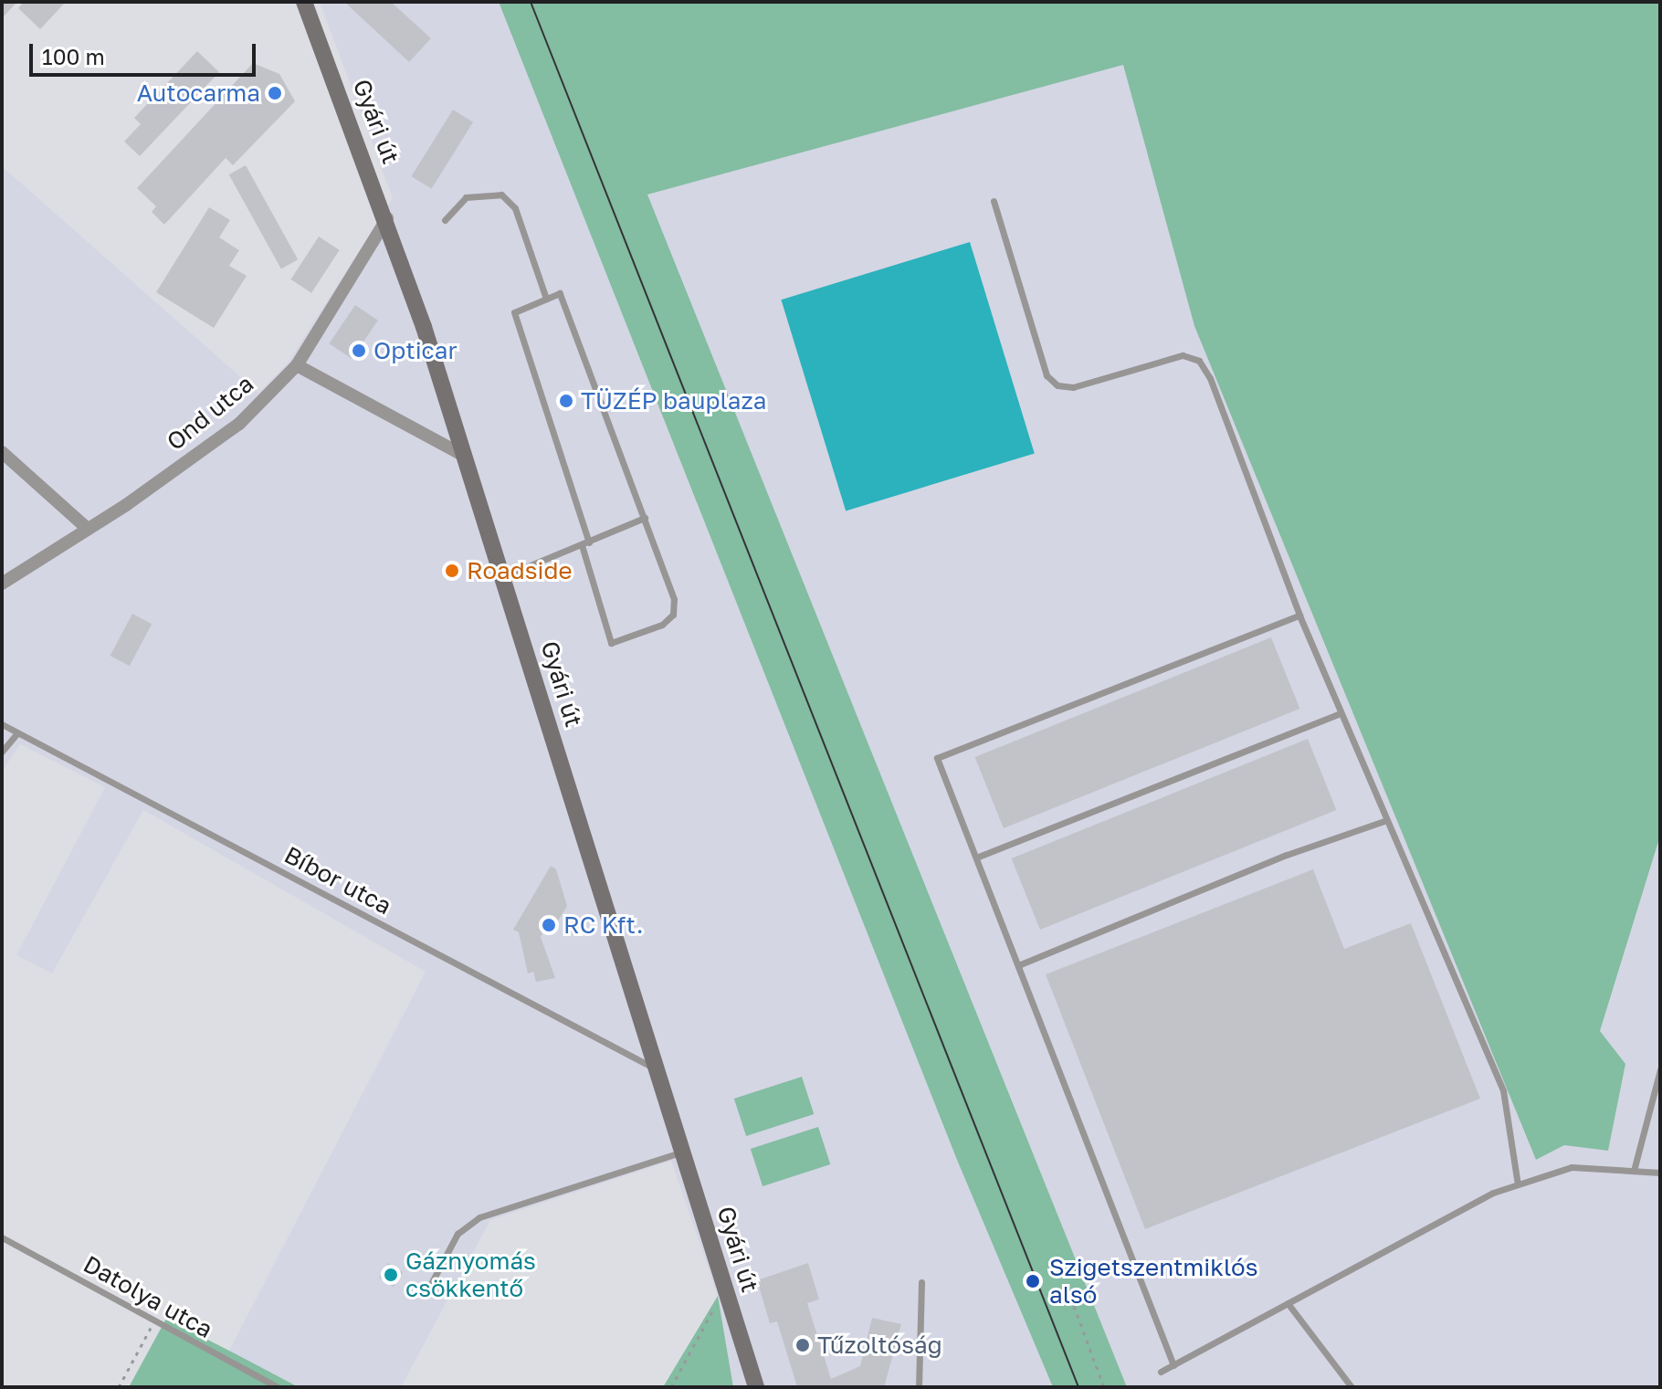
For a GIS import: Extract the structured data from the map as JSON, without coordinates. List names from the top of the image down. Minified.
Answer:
{"streets":{"street":["Gyári út","Ond utca"],"lane":["Bíbor utca","Datolya utca"]},"crossings":[["Gyári út","Ond utca"],["Gyári út","Bíbor utca"]],"places":["Autocarma","Opticar","TÜZÉP bauplaza","Roadside","RC Kft.","Gáznyomás csökkentő","Szigetszentmiklós alsó","Tűzoltóság"],"scale_bar":"100 m"}
